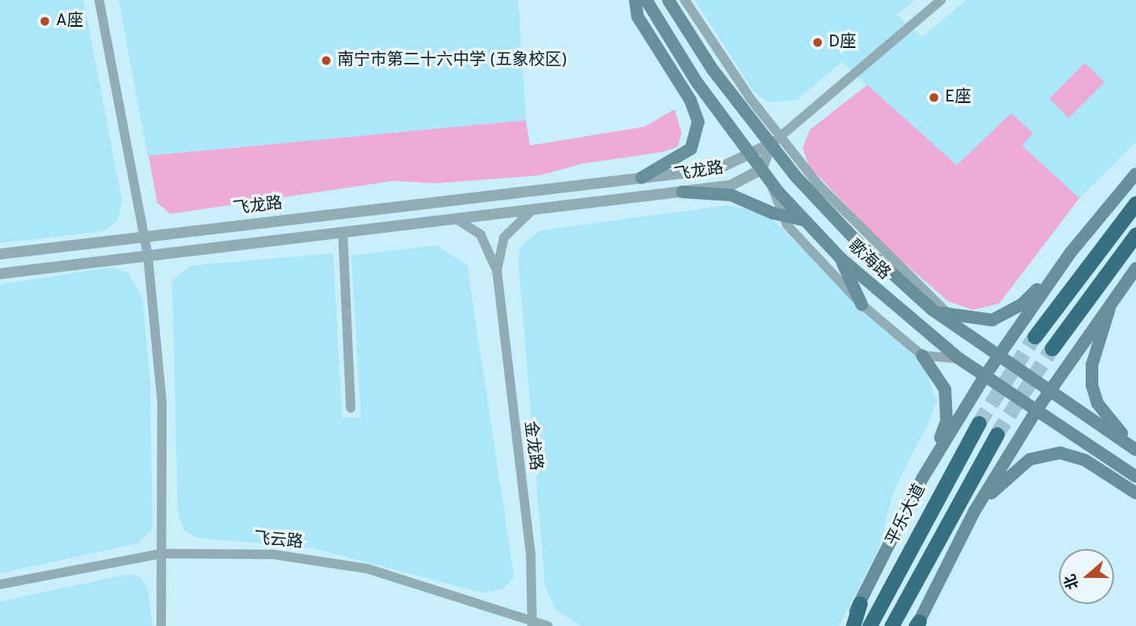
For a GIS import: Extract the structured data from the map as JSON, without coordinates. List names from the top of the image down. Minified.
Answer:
{"streets":{"highway":["平乐大道"],"main road":["歌海路"],"street":["飞龙路","金龙路","飞云路"]},"crossings":[["飞龙路","歌海路"],["飞龙路","金龙路"],["金龙路","飞云路"]],"places":["A座","D座","南宁市第二十六中学 (五象校区)","E座"],"north":"left"}
